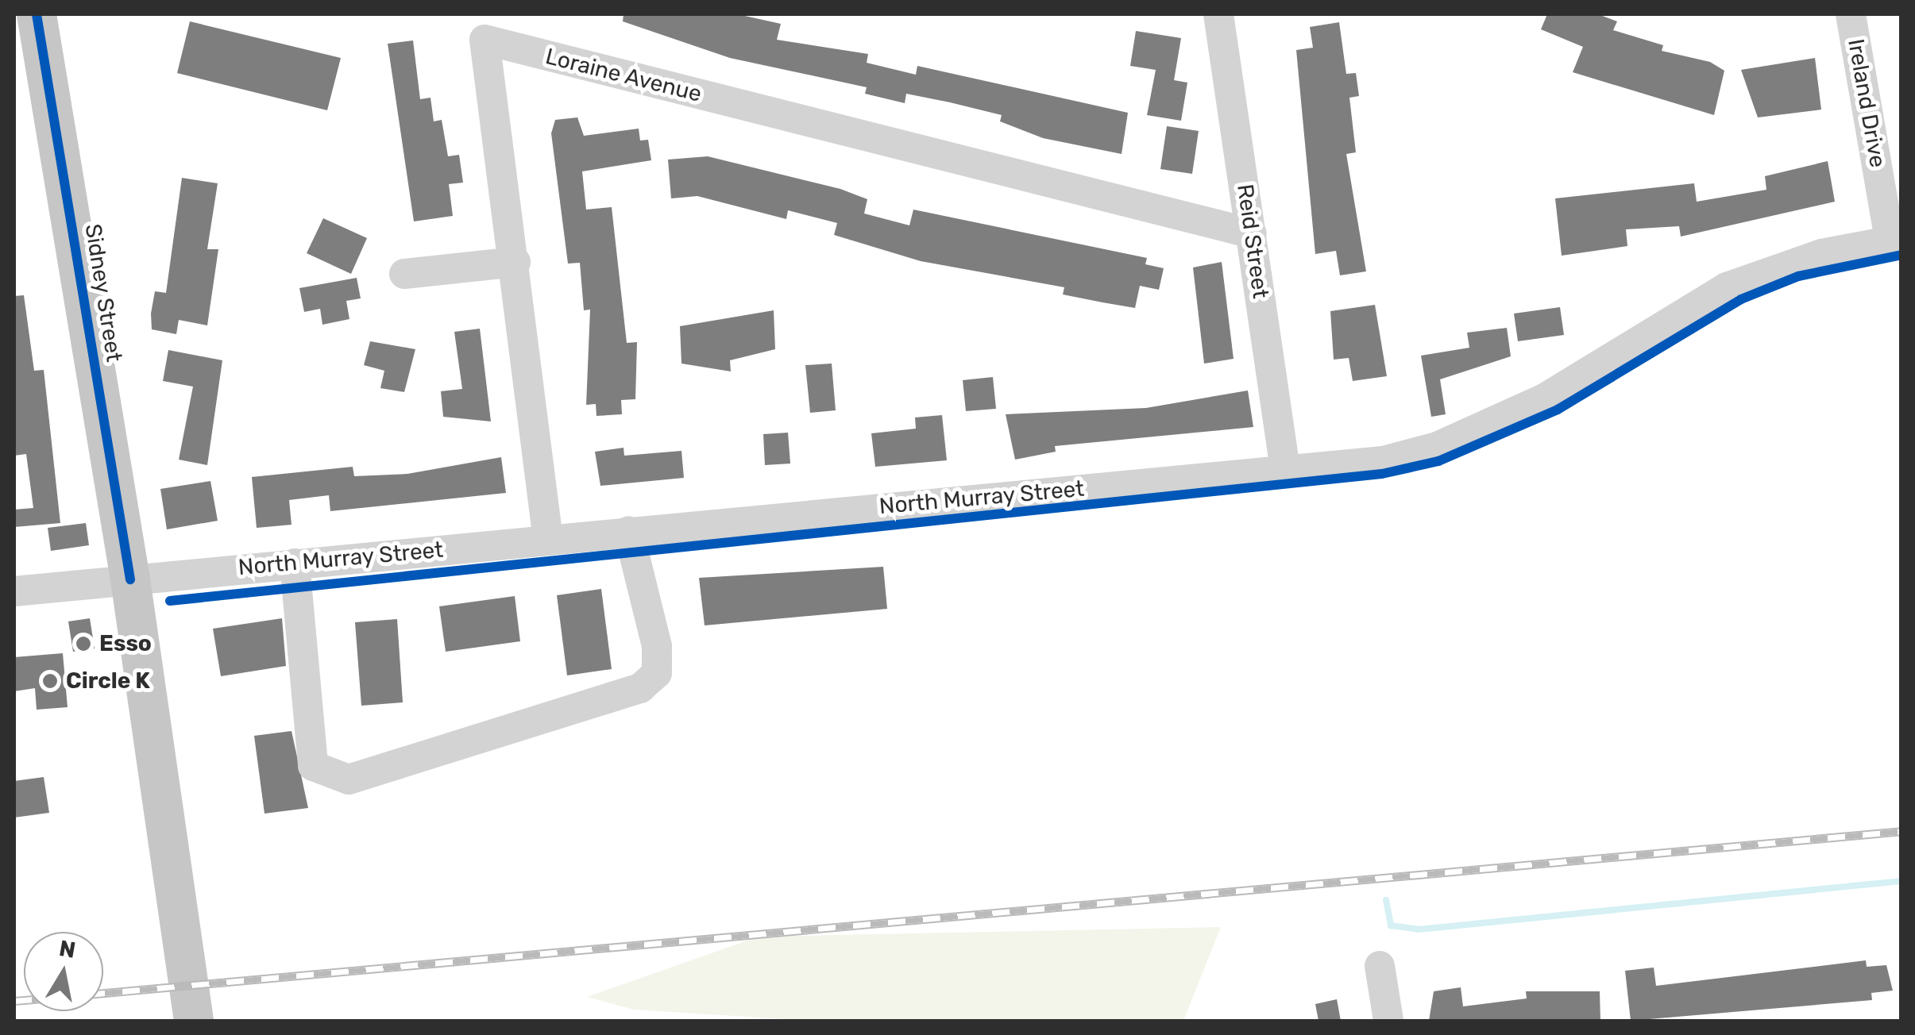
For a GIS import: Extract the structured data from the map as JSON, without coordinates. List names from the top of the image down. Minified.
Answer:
{"streets":{"main road":["Sidney Street"],"street":["Loraine Avenue","Ireland Drive","Reid Street","North Murray Street"]},"crossings":[["Loraine Avenue","Reid Street"],["Loraine Avenue","North Murray Street"],["Ireland Drive","North Murray Street"],["Reid Street","North Murray Street"],["Sidney Street","North Murray Street"]],"places":["Esso","Circle K"],"north":"top"}
